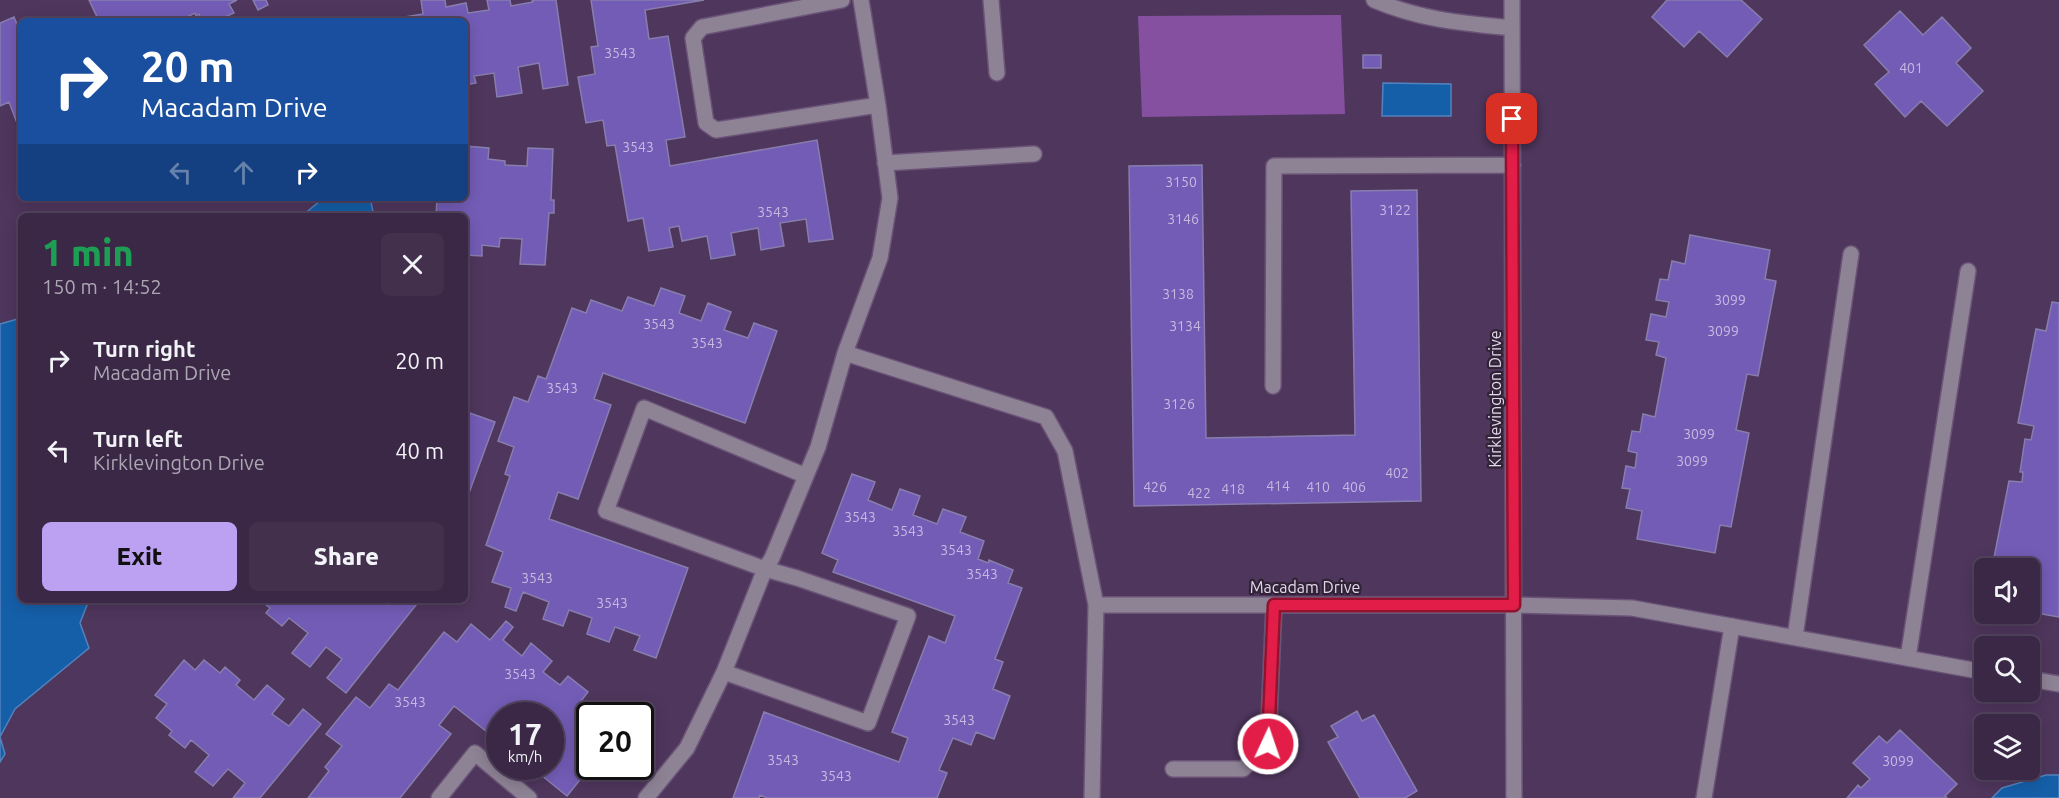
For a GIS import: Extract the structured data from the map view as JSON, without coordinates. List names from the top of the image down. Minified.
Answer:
{"streets":{"street":["Kirklevington Drive","Macadam Drive"]},"crossings":[["Kirklevington Drive","Macadam Drive"]],"house_numbers":["3543","401","3543","3150","3122","3543","3146","3138","3099","3543","3134","3099","3543","3543","3126","3099","3099","402","414","426","410","406","418","422","3543","3543","3543","3543","3543","3543","3543","3543","3543","3543","3099","3543"],"page":{"turn":["20 m","Macadam Drive"],"heading":["1 min","150 m · 14:52"],"list":[{"name":"Turn right","note":"Macadam Drive","value":"20 m"},{"name":"Turn left","note":"Kirklevington Drive","value":"40 m"}],"buttons":["Exit","Share"],"speed":"17 km/h","limit":"20"}}
